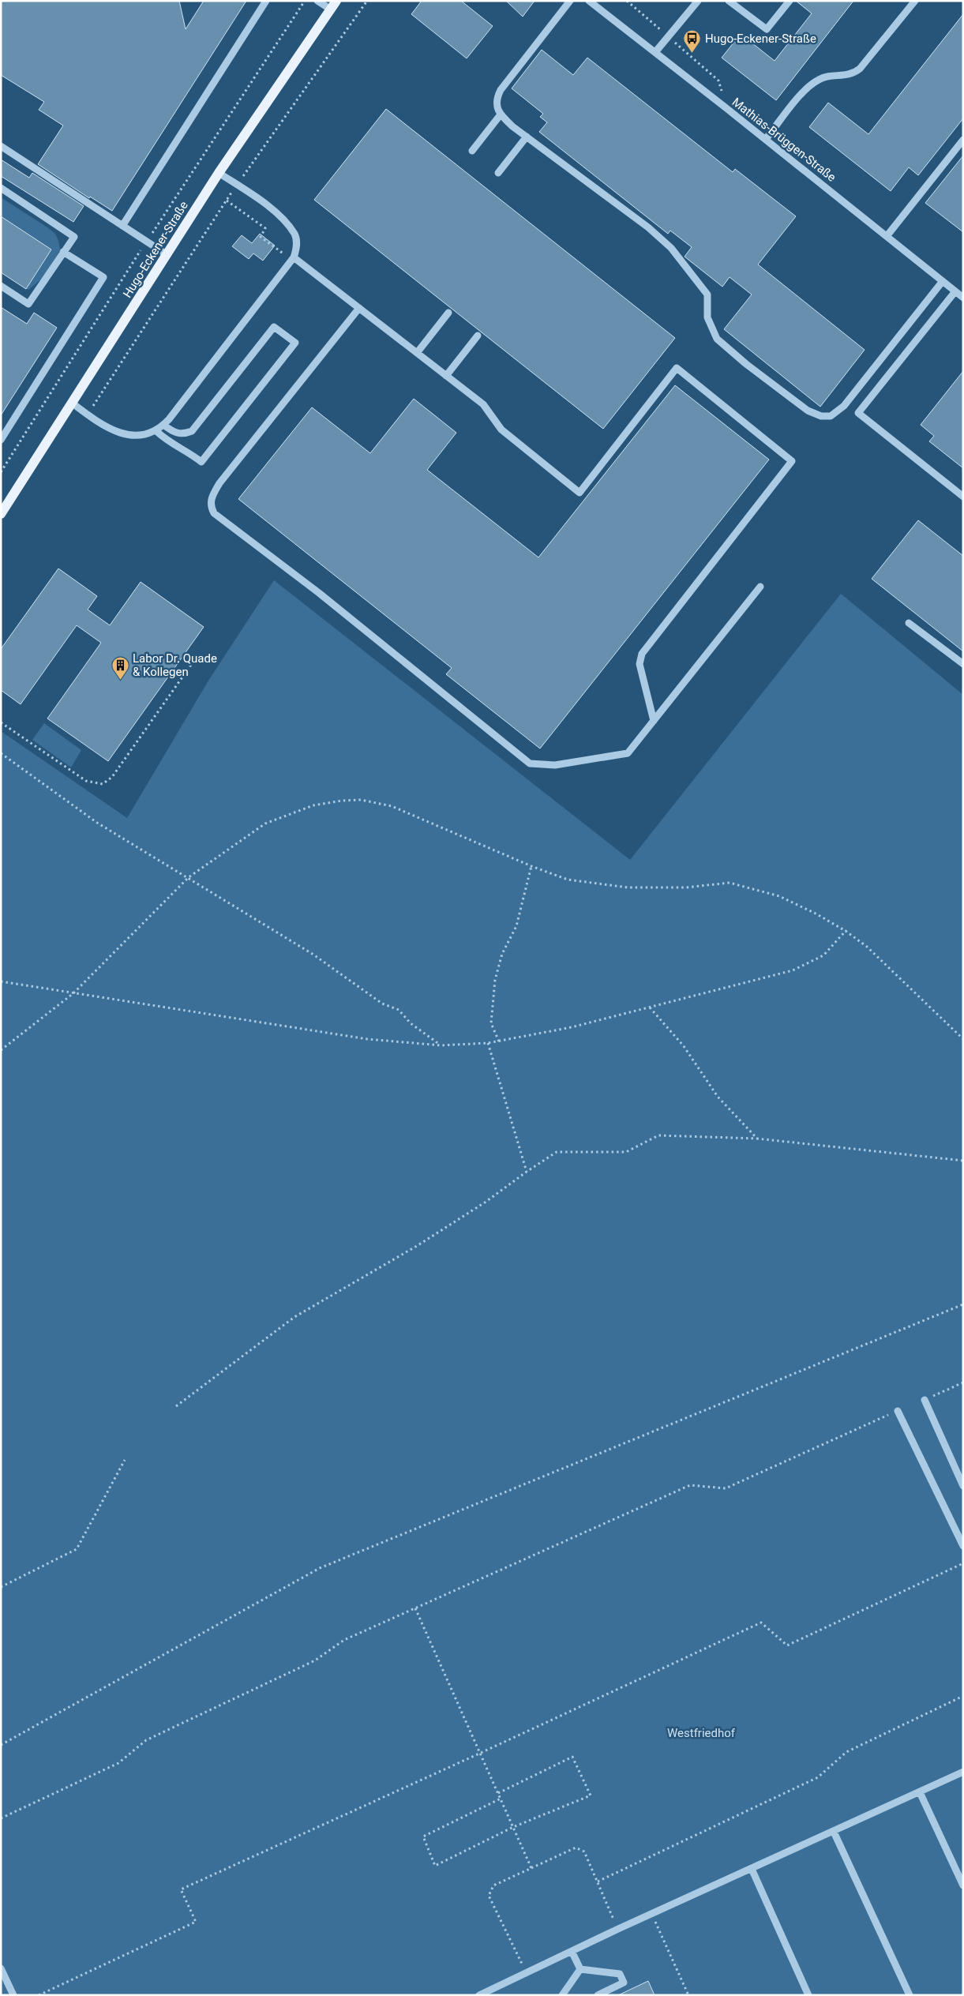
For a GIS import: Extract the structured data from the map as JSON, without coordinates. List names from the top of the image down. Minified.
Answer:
{"streets":{"main road":["Hugo-Eckener-Straße"],"street":["Mathias-Brüggen-Straße"]},"parks":["Westfriedhof"],"places":{"bus stop":["Hugo-Eckener-Straße"],"building":["Labor Dr. Quade & Kollegen"]}}
